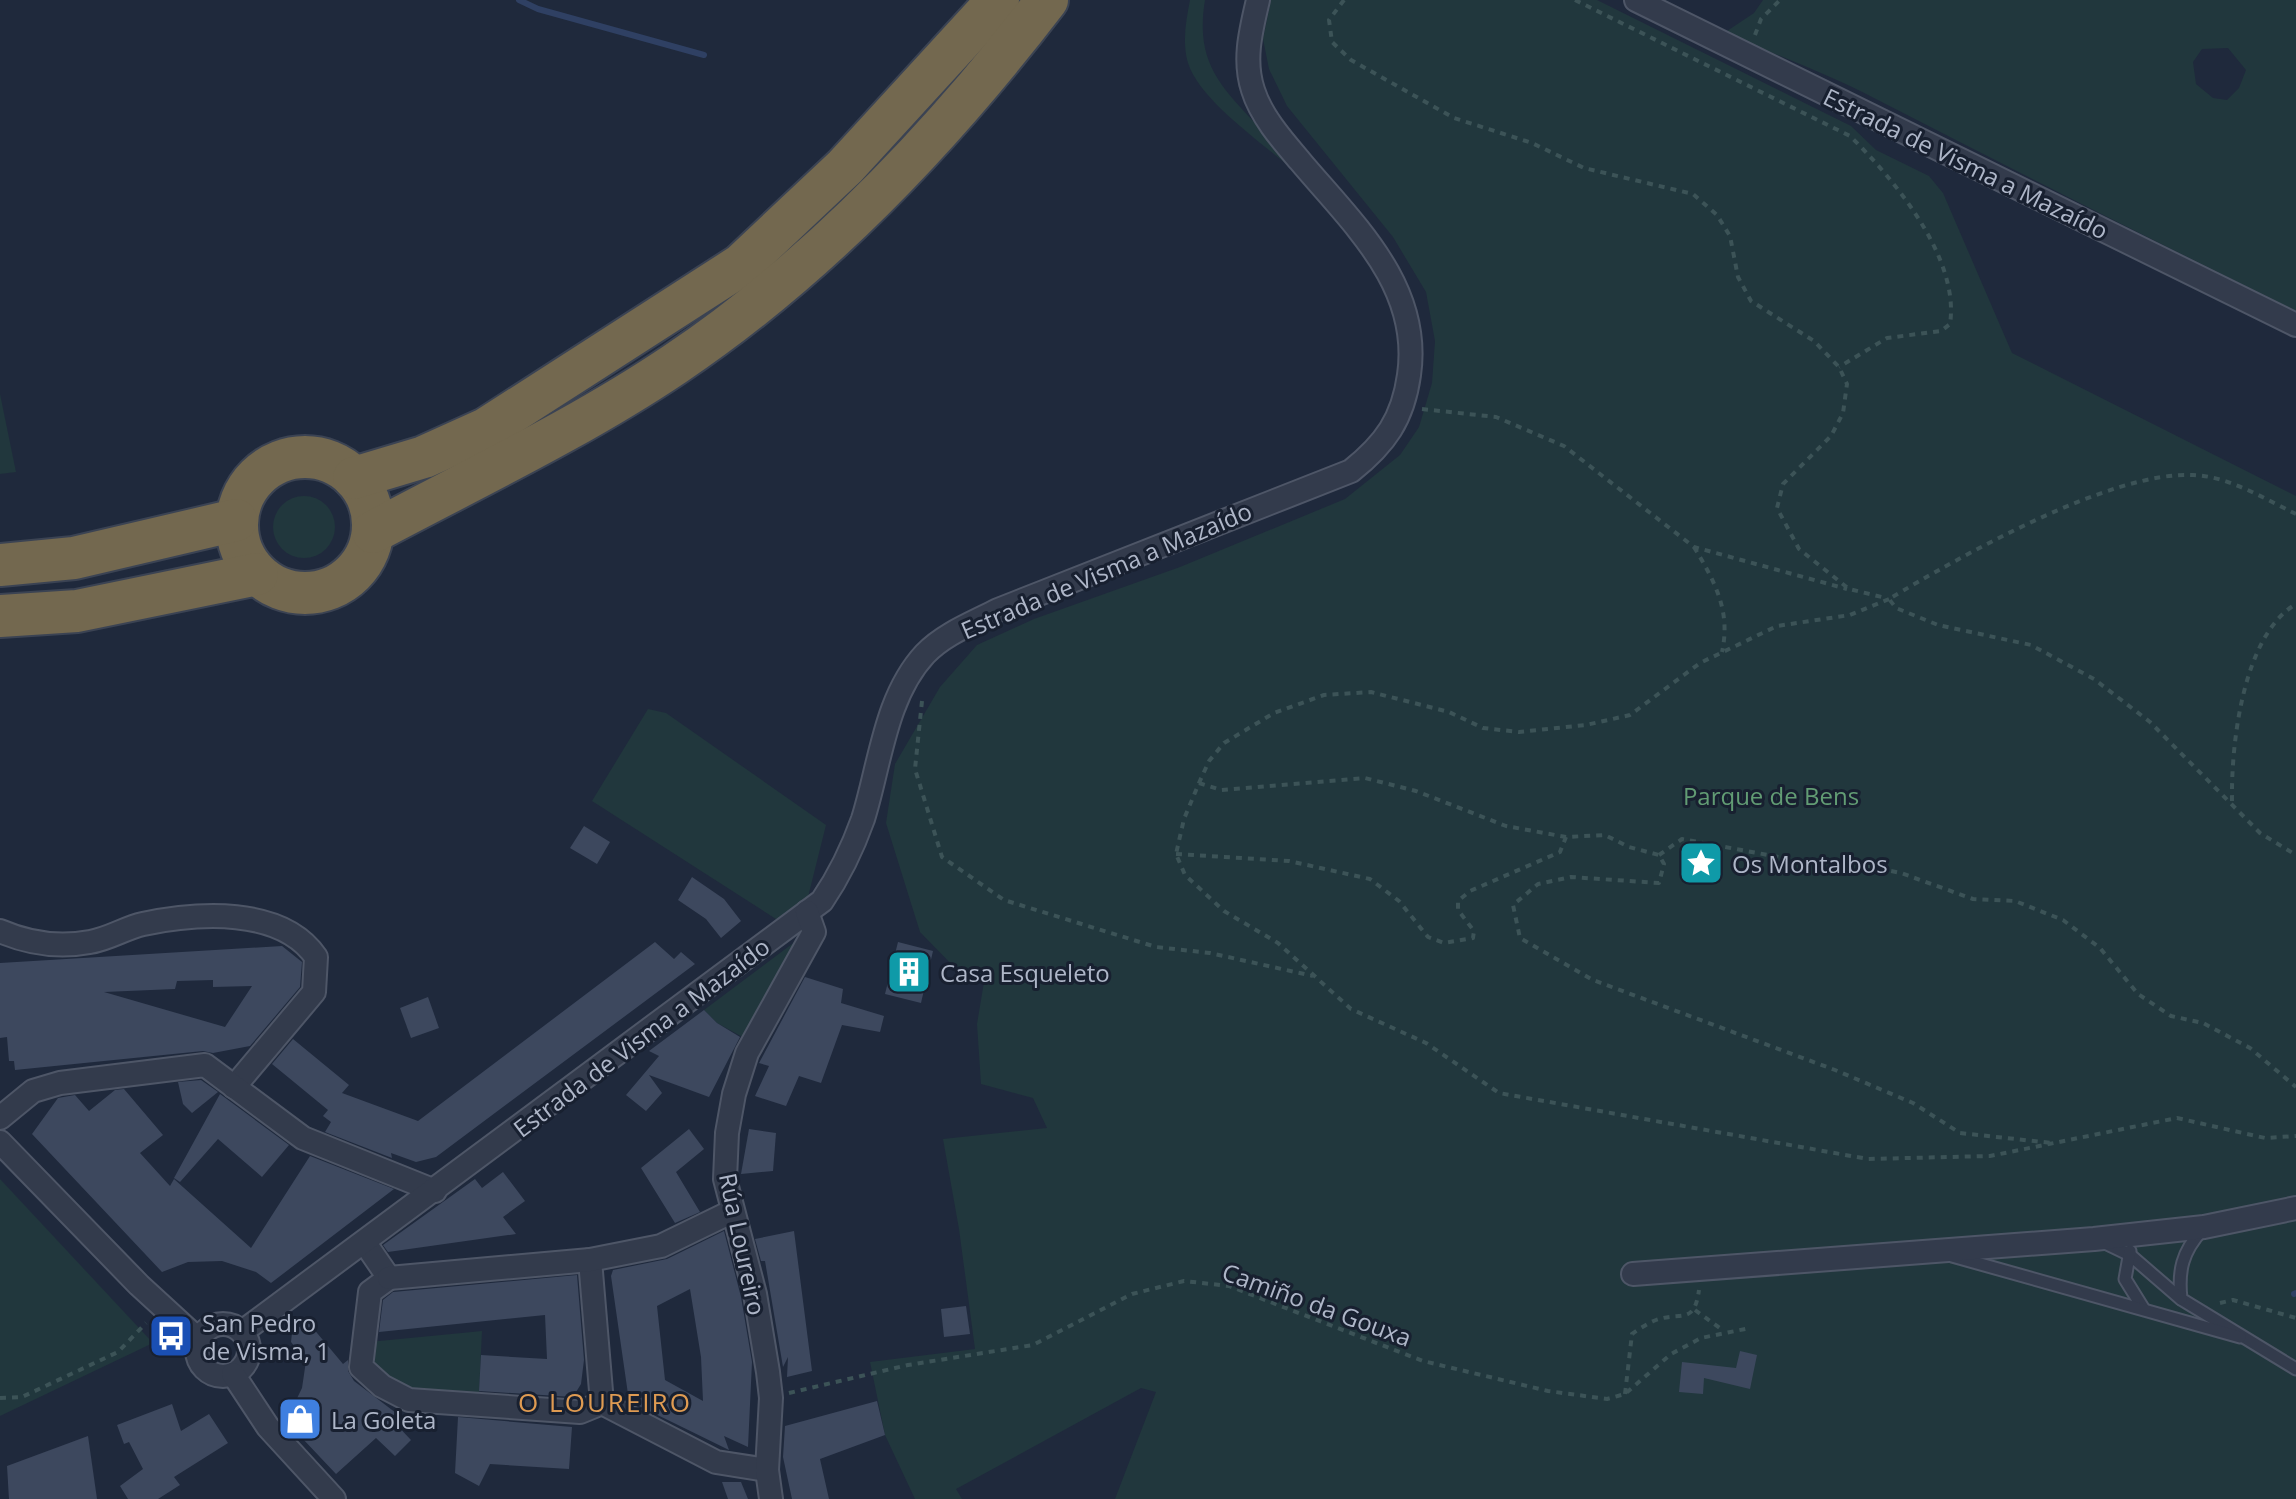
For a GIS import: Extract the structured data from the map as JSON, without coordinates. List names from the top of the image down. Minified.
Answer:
{"streets":{"street":["Estrada de Visma a Mazaído","Rúa Loureiro"],"path":["Camiño da Gouxa"]},"crossings":[["Estrada de Visma a Mazaído","Rúa Loureiro"],["Rúa Loureiro","Camiño da Gouxa"]],"districts":["O LOUREIRO"],"parks":["Parque de Bens"],"places":{"place":["Os Montalbos"],"building":["Casa Esqueleto"],"bus stop":["San Pedro de Visma, 1"],"shop":["La Goleta"]}}
